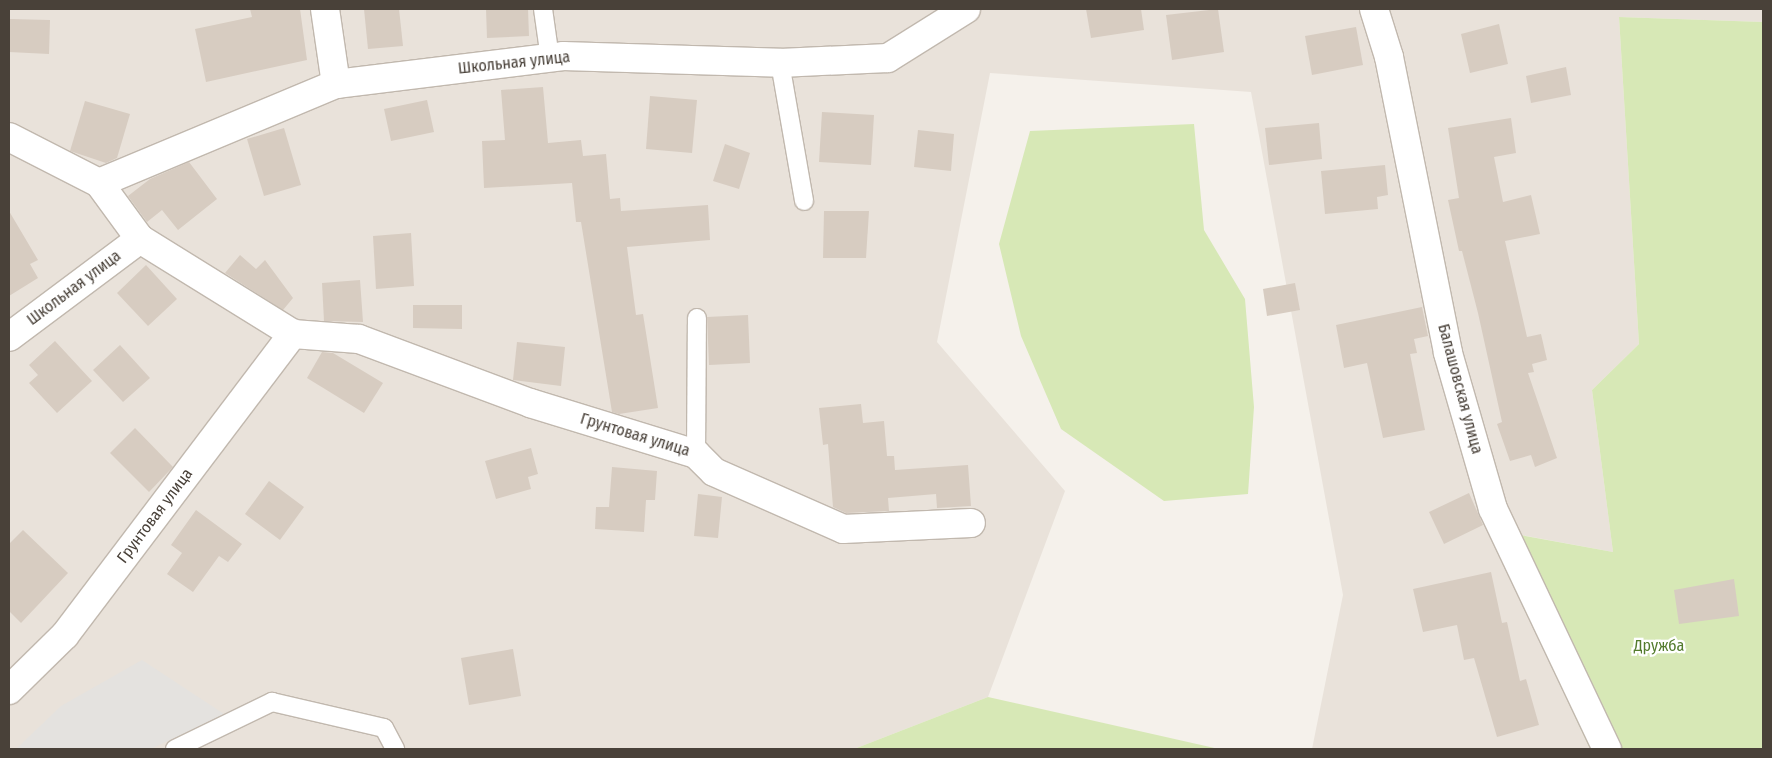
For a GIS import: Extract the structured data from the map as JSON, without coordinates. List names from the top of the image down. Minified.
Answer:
{"streets":{"street":["Школьная улица","Балашовская улица","Грунтовая улица"]},"crossings":[["Школьная улица","Грунтовая улица"]],"parks":["Дружба"]}
